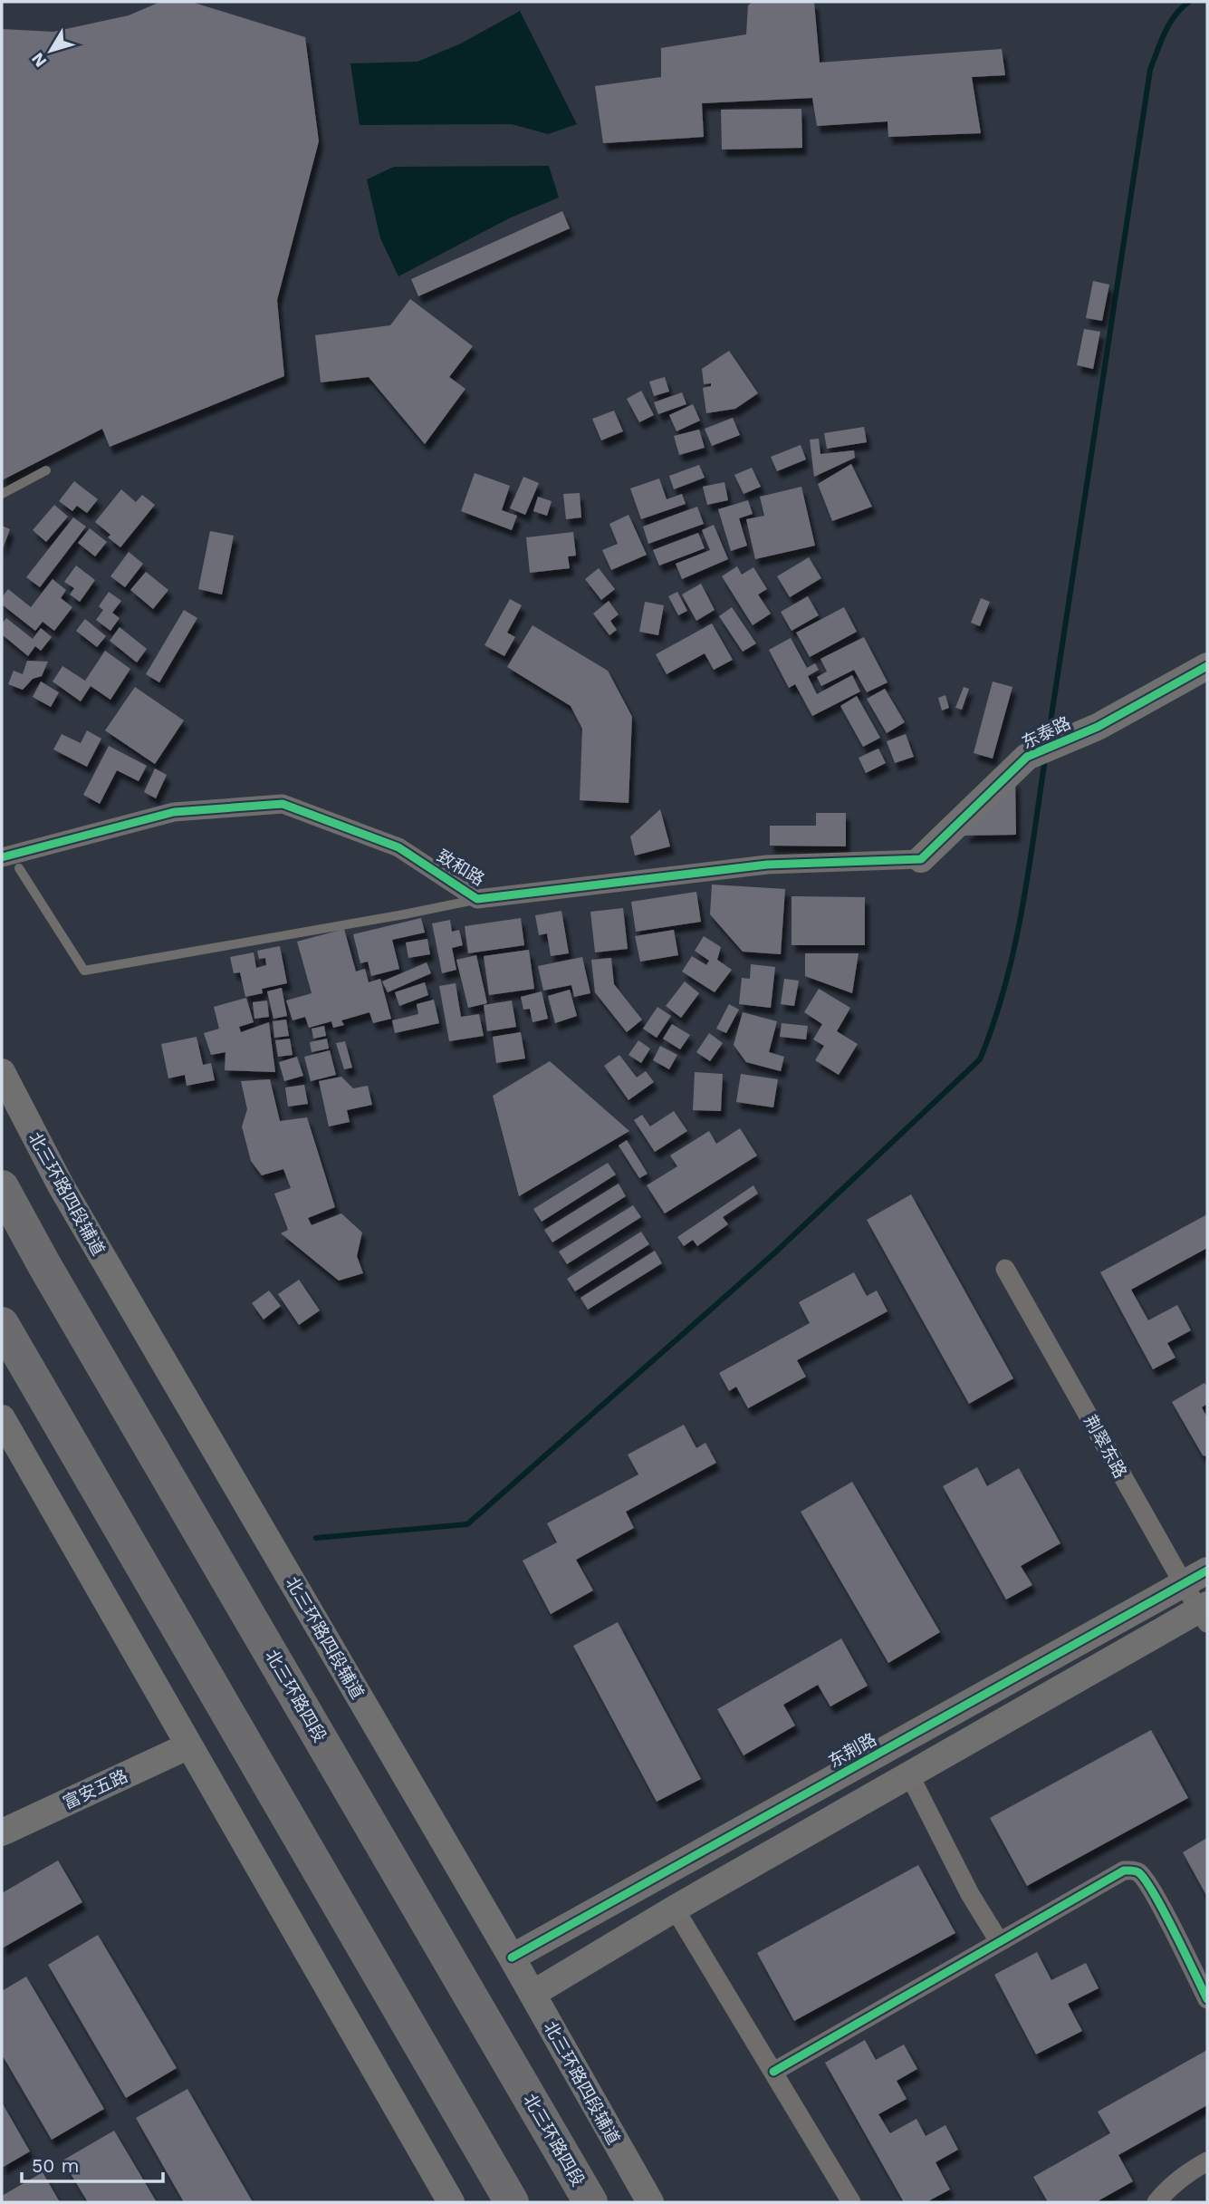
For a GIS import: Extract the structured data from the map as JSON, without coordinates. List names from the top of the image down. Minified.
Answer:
{"streets":{"highway":["北三环路四段"],"main road":["东泰路","北三环路四段辅道","东荆路","富安五路"],"street":["致和路","荆翠东路"]},"crossings":[["东泰路","致和路"],["北三环路四段辅道","东荆路"],["荆翠东路","东荆路"]],"scale_bar":"50 m","north":"bottom left"}
